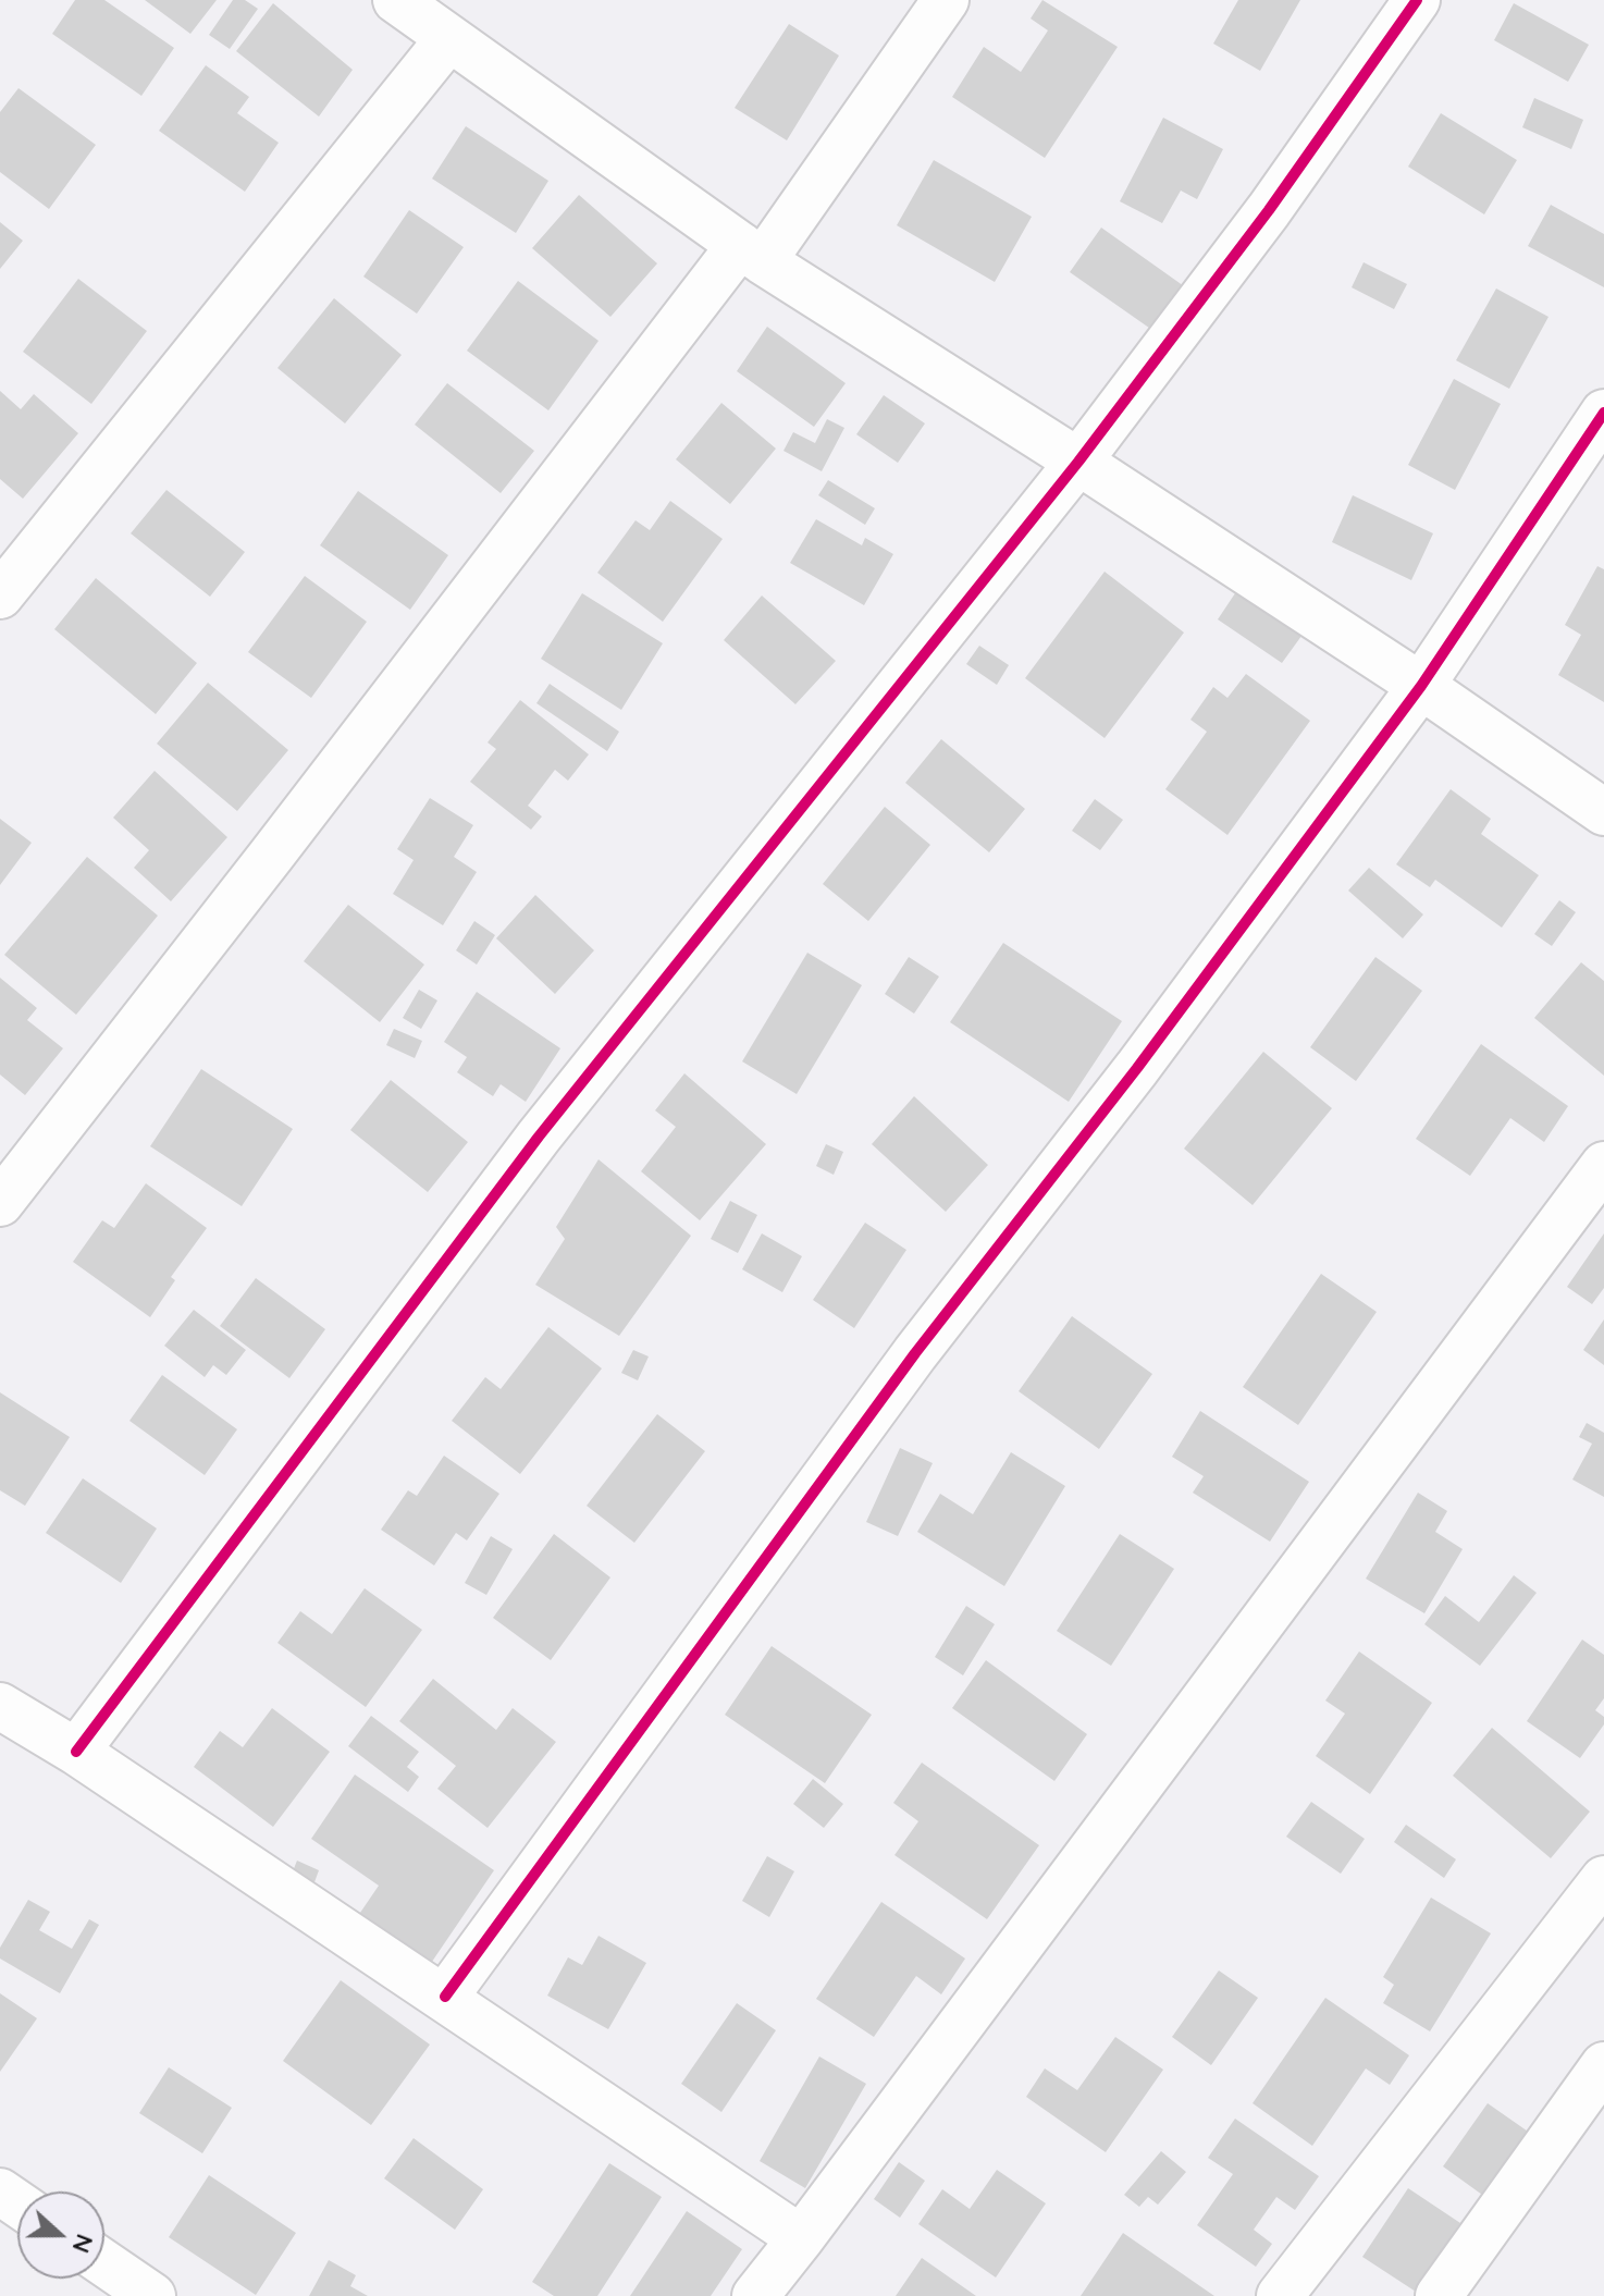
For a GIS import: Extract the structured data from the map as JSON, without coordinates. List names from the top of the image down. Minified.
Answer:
{"north":"right"}
